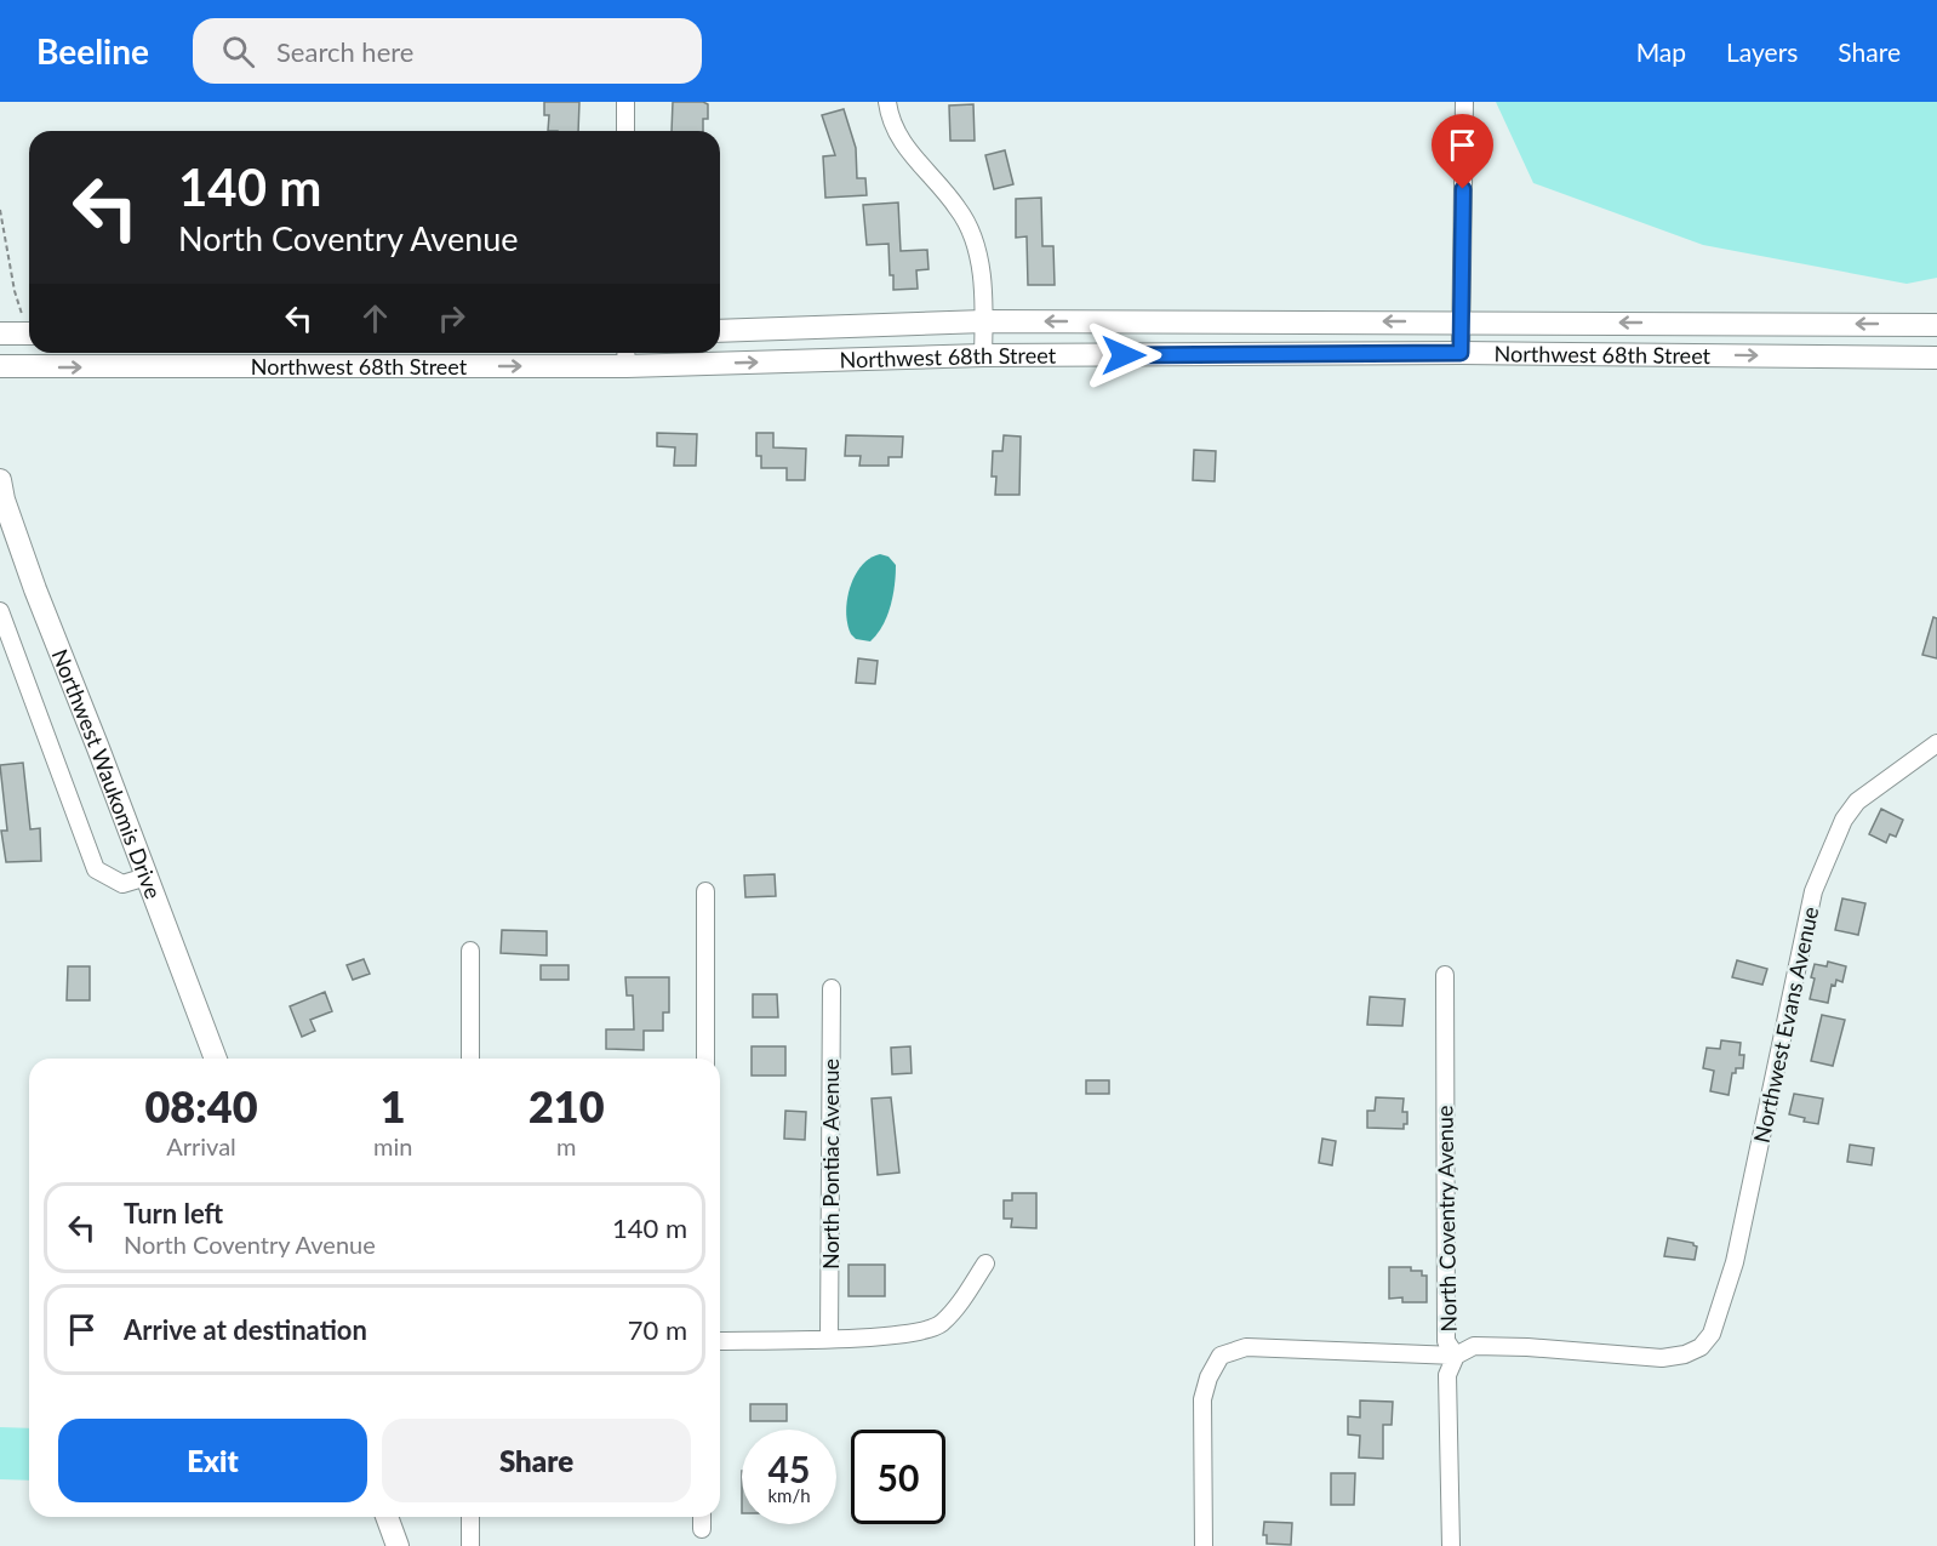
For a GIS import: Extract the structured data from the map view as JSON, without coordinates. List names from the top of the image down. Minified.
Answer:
{"streets":{"main road":["Northwest 68th Street","Northwest Waukomis Drive"],"street":["Northwest Evans Avenue","North Pontiac Avenue","North Coventry Avenue"]},"crossings":[["Northwest Evans Avenue","North Coventry Avenue"]],"page":{"header":"Beeline","search":"Search here","nav":["Map","Layers","Share"],"turn":["140 m","North Coventry Avenue"],"eta":["08:40","Arrival","1","min","210","m"],"list":[{"name":"Turn left","note":"North Coventry Avenue","value":"140 m"},{"name":"Arrive at destination","value":"70 m"}],"buttons":["Exit","Share"],"speed":"45 km/h","limit":"50"}}
